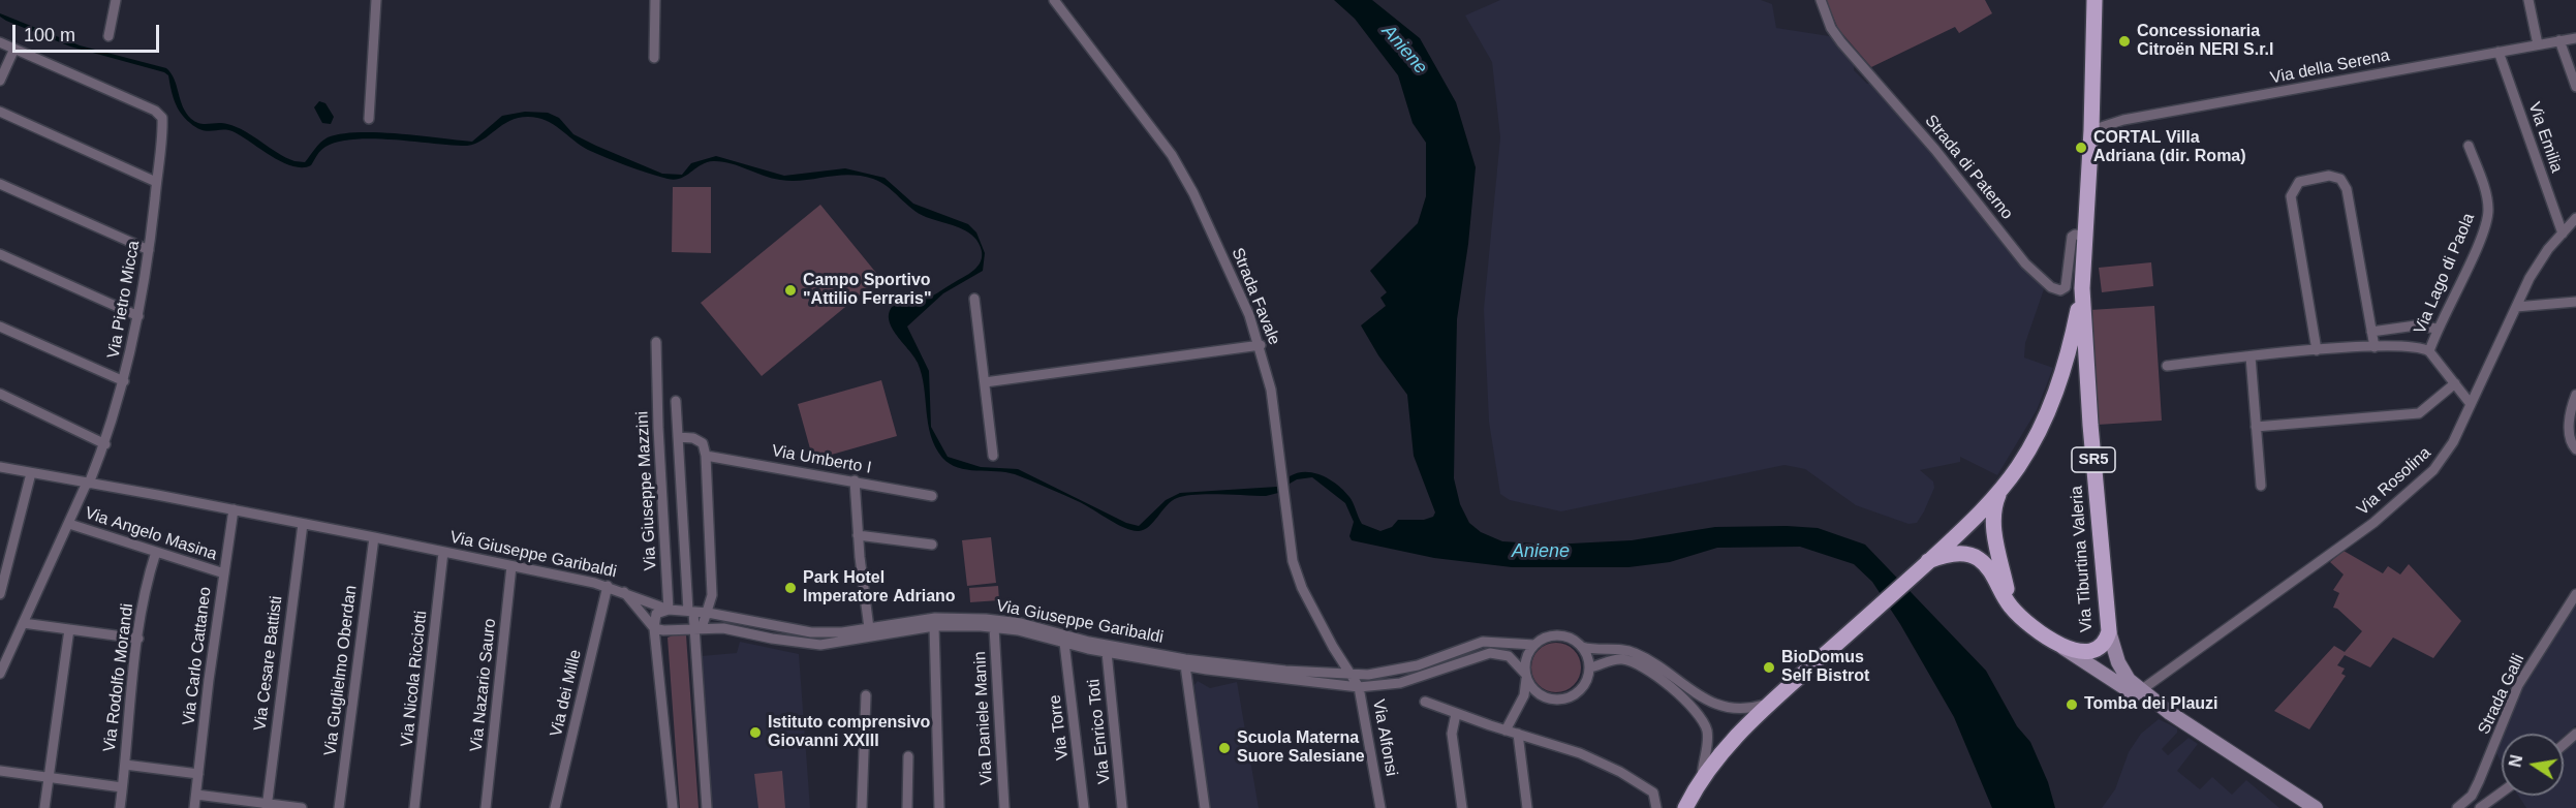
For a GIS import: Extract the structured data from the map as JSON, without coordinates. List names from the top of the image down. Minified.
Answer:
{"streets":{"main road":["SR5","Via Tiburtina Valeria"],"street":["Via della Serena","Via Emilia","Strada di Paterno","Via Lago di Paola","Strada Favale","Via Pietro Micca","Via Umberto I","Via Rosolina","Via Giuseppe Mazzini","Via Angelo Masina","Via Giuseppe Garibaldi","Via Carlo Cattaneo","Via Cesare Battisti","Via Guglielmo Oberdan","Via Rodolfo Morandi","Via Nicola Ricciotti","Via Nazario Sauro","Via dei Mille","Strada Galli","Via Daniele Manin","Via Torre","Via Enrico Toti","Via Alfonsi"]},"crossings":[["Via della Serena","Via Emilia"],["Via della Serena","Via Tiburtina Valeria"],["Via Emilia","Via Rosolina"],["Strada di Paterno","Via Tiburtina Valeria"],["Via Lago di Paola","Via Rosolina"],["Strada Favale","Via Giuseppe Garibaldi"],["Strada Favale","Via Alfonsi"],["Via Pietro Micca","Via Angelo Masina"],["Via Pietro Micca","Via Giuseppe Garibaldi"],["Via Giuseppe Mazzini","Via Giuseppe Garibaldi"],["Via Angelo Masina","Via Carlo Cattaneo"],["Via Angelo Masina","Via Rodolfo Morandi"],["Via Giuseppe Garibaldi","Via Carlo Cattaneo"],["Via Giuseppe Garibaldi","Via Cesare Battisti"],["Via Giuseppe Garibaldi","Via Guglielmo Oberdan"],["Via Giuseppe Garibaldi","Via Nicola Ricciotti"],["Via Giuseppe Garibaldi","Via Nazario Sauro"],["Via Giuseppe Garibaldi","Via dei Mille"],["Via Giuseppe Garibaldi","Via Daniele Manin"],["Via Giuseppe Garibaldi","Via Torre"],["Via Giuseppe Garibaldi","Via Enrico Toti"],["Via Giuseppe Garibaldi","Via Alfonsi"]],"water":["Aniene"],"places":["Concessionaria Citroën NERI S.r.l","CORTAL Villa Adriana (dir. Roma)","Campo Sportivo \"Attilio Ferraris\"","Park Hotel Imperatore Adriano","BioDomus Self Bistrot","Tomba dei Plauzi","Istituto comprensivo Giovanni XXIII","Scuola Materna Suore Salesiane"],"scale_bar":"100 m","north":"left"}
